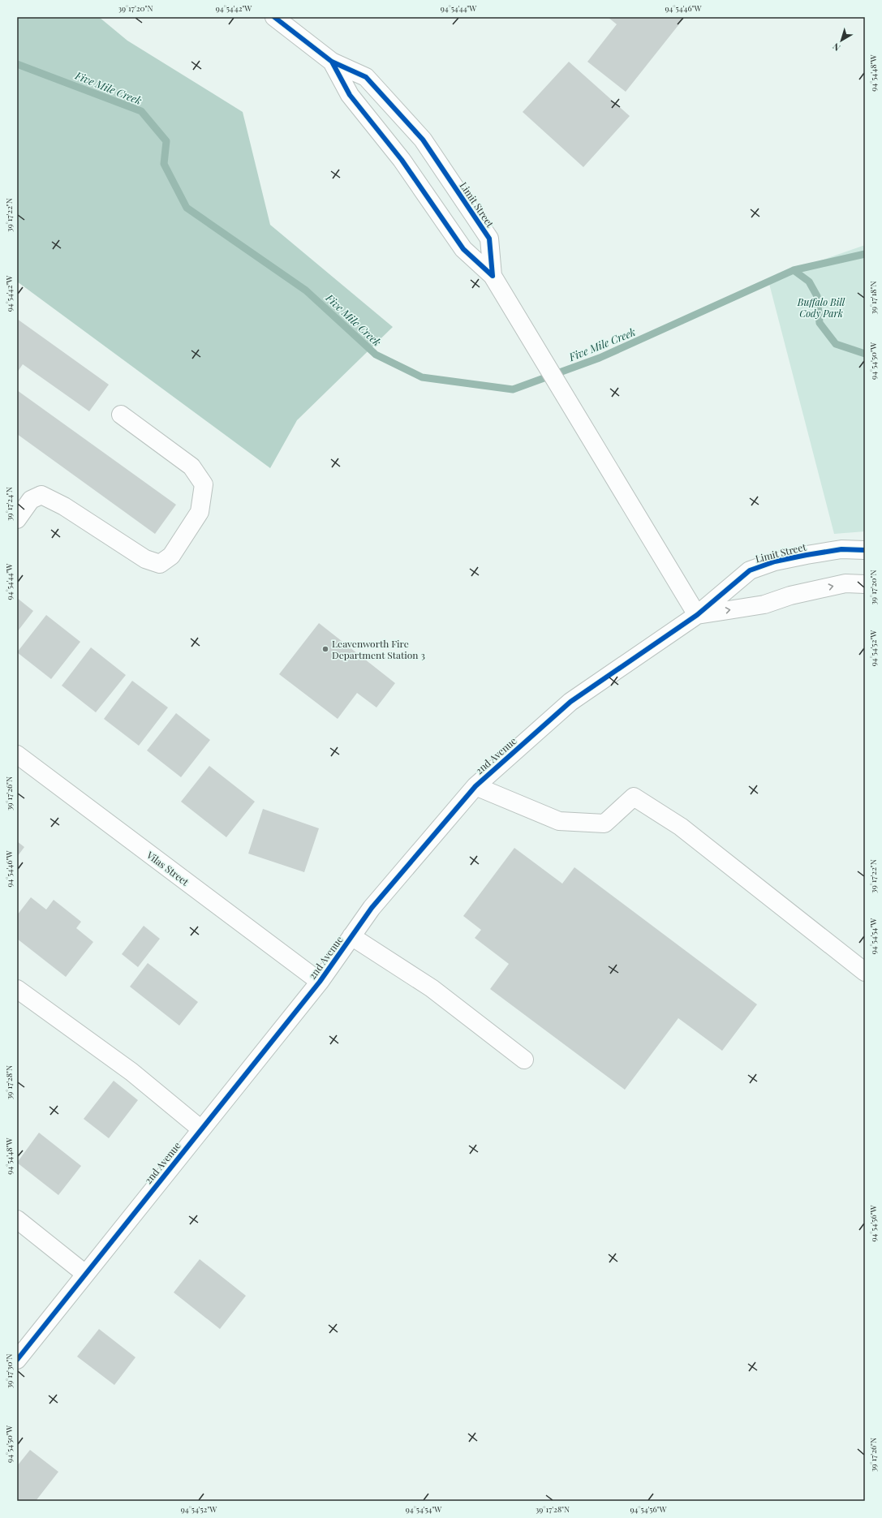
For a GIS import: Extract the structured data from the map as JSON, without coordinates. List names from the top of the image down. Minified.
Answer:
{"streets":{"street":["Limit Street","2nd Avenue","Vilas Street"]},"crossings":[["Limit Street","2nd Avenue"],["2nd Avenue","Vilas Street"]],"water":["Five Mile Creek"],"parks":["Buffalo Bill Cody Park"],"places":["Leavenworth Fire Department Station 3"],"north":"bottom left","coordinates":["39°17'20\"N","94°54'42\"W","94°54'44\"W","94°54'46\"W","94°54'48\"W","39°17'22\"N","39°17'18\"N","94°54'50\"W","39°17'24\"N","94°54'52\"W","39°17'26\"N","94°54'54\"W","39°17'28\"N","94°54'56\"W","39°17'30\"N"]}
